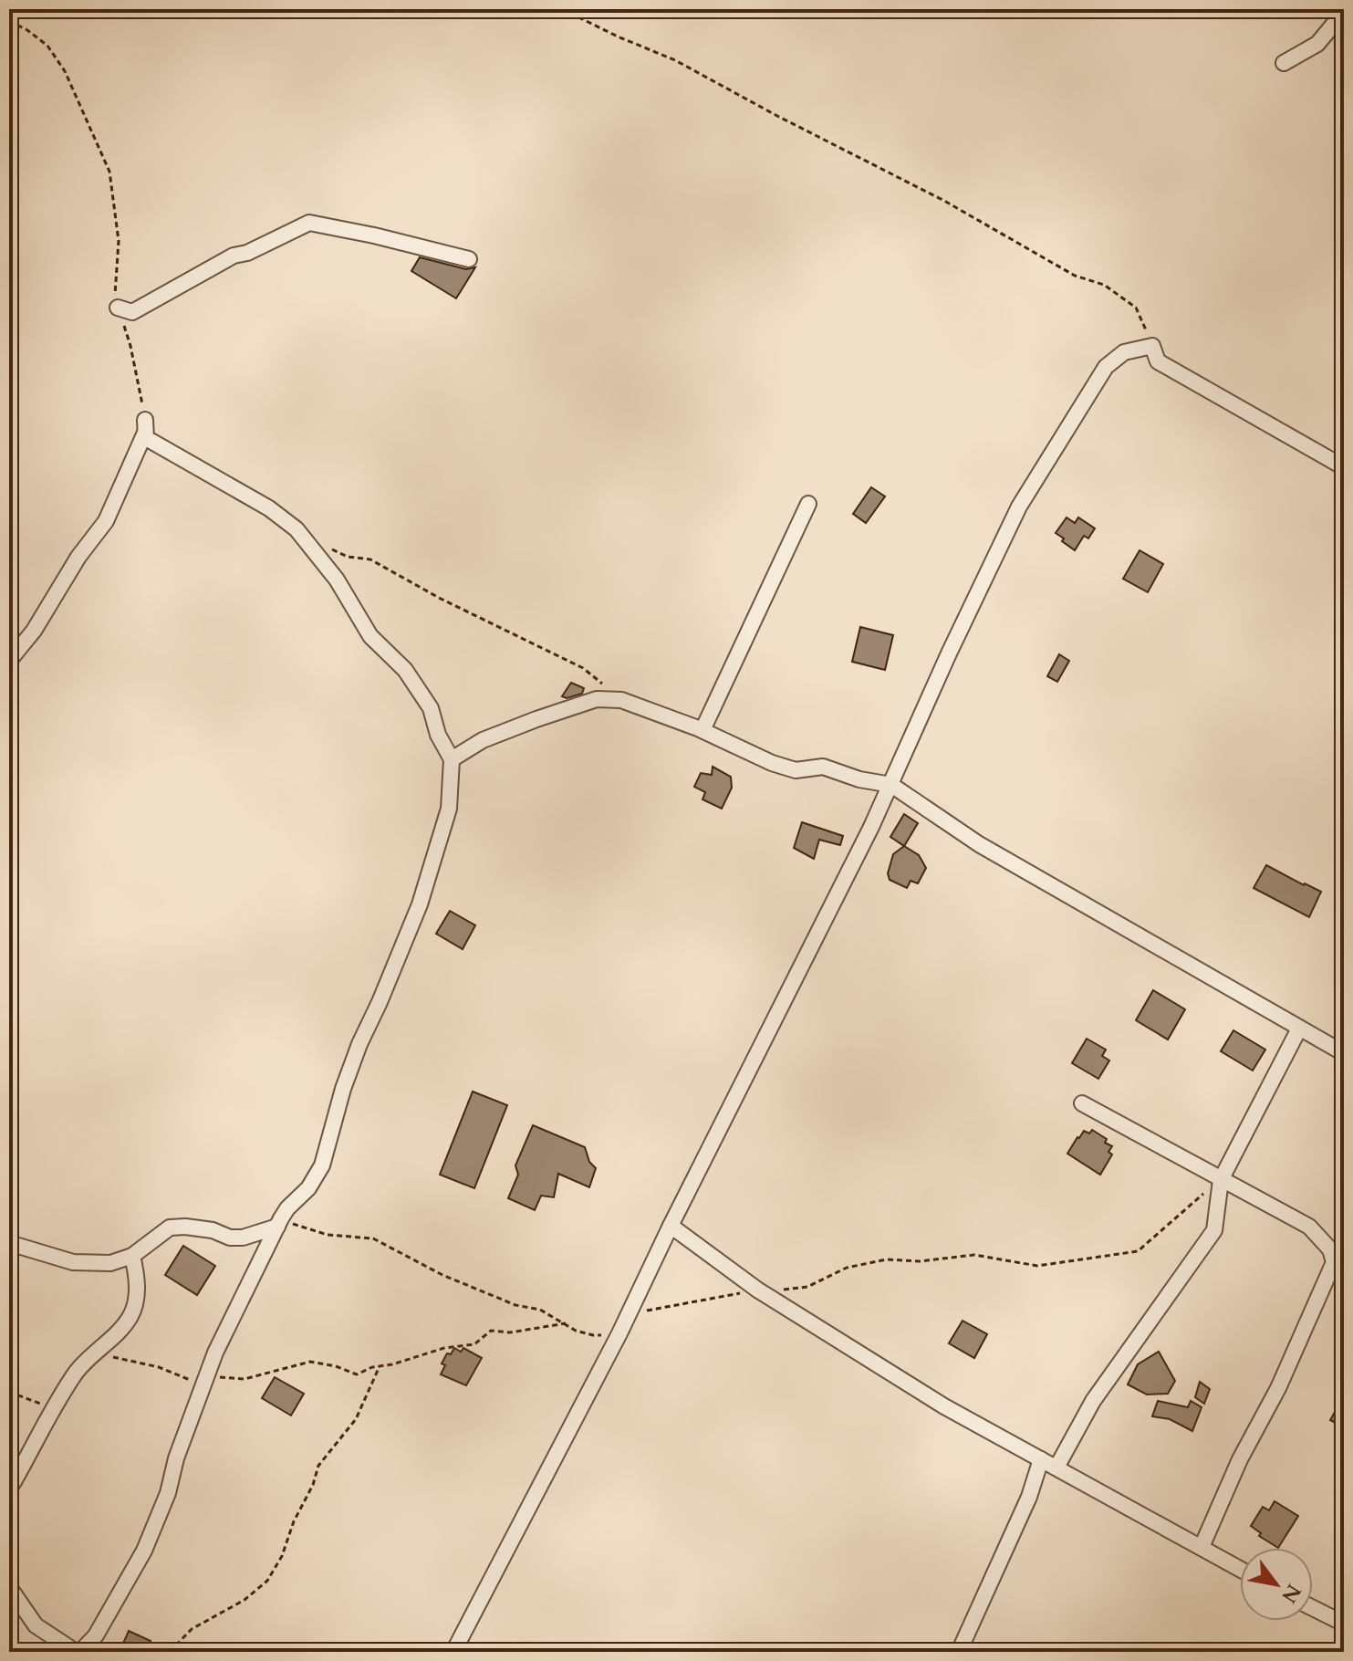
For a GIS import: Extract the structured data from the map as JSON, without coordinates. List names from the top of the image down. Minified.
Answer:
{"north":"bottom right"}
